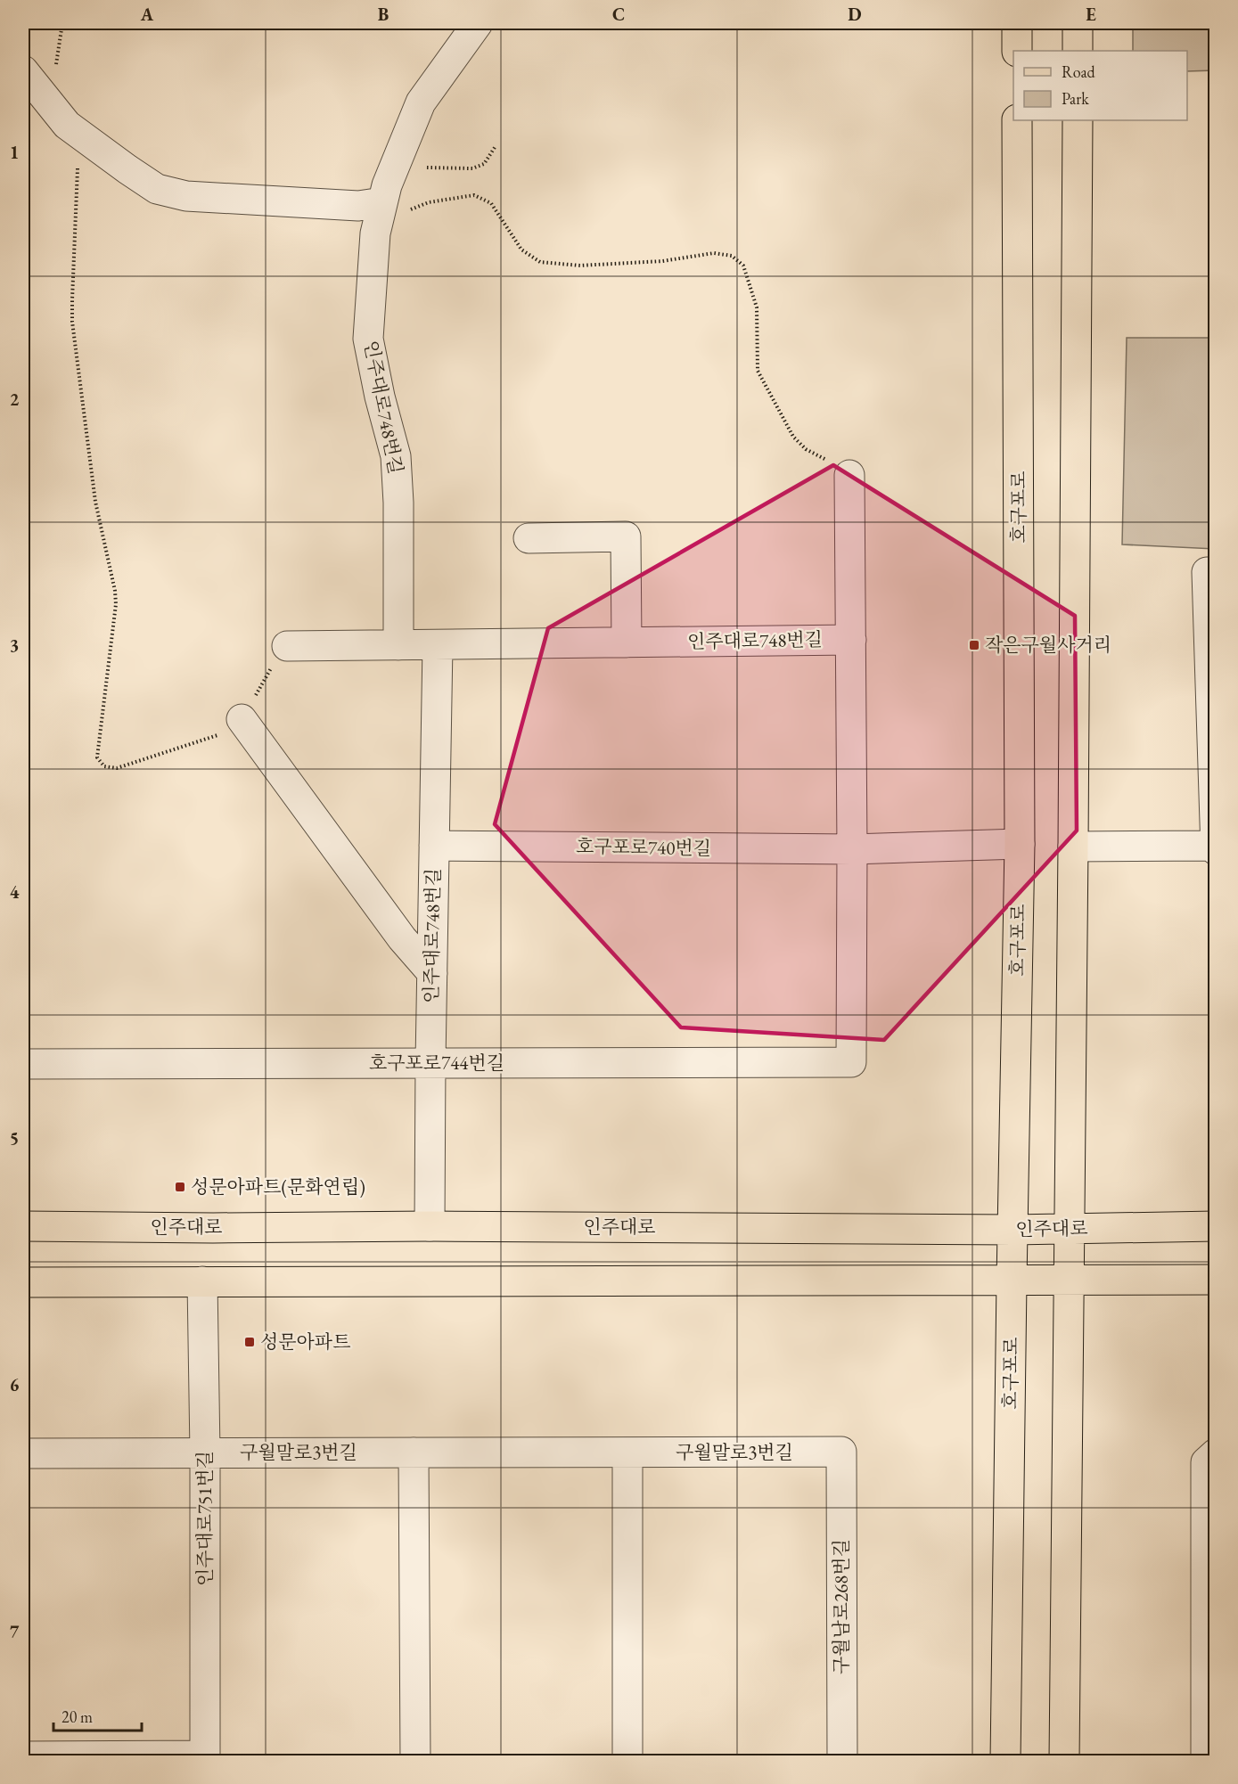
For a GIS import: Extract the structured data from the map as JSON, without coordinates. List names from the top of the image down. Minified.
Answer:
{"streets":{"main road":["호구포로","인주대로"],"street":["인주대로748번길","호구포로740번길","호구포로744번길","구월말로3번길","인주대로751번길","구월남로268번길"]},"crossings":[["인주대로748번길","호구포로740번길"],["인주대로748번길","호구포로744번길"],["인주대로748번길","인주대로"],["호구포로","호구포로740번길"],["호구포로","인주대로"],["호구포로740번길","호구포로744번길"],["구월말로3번길","인주대로751번길"],["구월말로3번길","구월남로268번길"]],"places":{"transit":["작은구월사거리","성문아파트(문화연립)","성문아파트"]},"legend":["Road","Park"],"scale_bar":"20 m","grid":{"columns":["A","B","C","D","E"],"rows":["1","2","3","4","5","6","7"]}}
